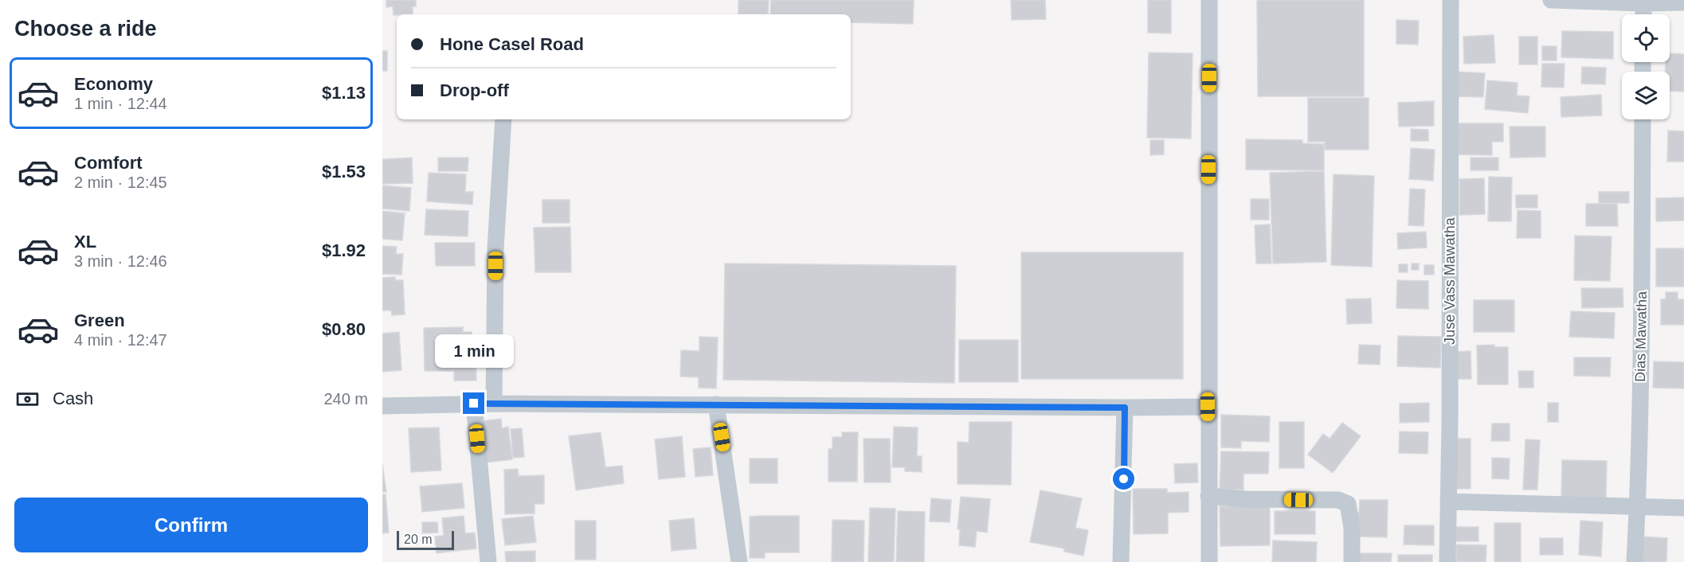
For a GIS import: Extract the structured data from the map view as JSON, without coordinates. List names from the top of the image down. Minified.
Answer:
{"streets":{"street":["Juse Vass Mawatha","Dias Mawatha"]},"scale_bar":"20 m","page":{"heading":"Choose a ride","banner":["Hone Casel Road","Drop-off"],"list":[{"name":"Economy","note":"1 min · 12:44","value":"$1.13"},{"name":"Comfort","note":"2 min · 12:45","value":"$1.53"},{"name":"XL","note":"3 min · 12:46","value":"$1.92"},{"name":"Green","note":"4 min · 12:47","value":"$0.80"}],"bubble":"1 min","pay":["Cash","240 m"],"buttons":"Confirm","scale":"20 m"}}
